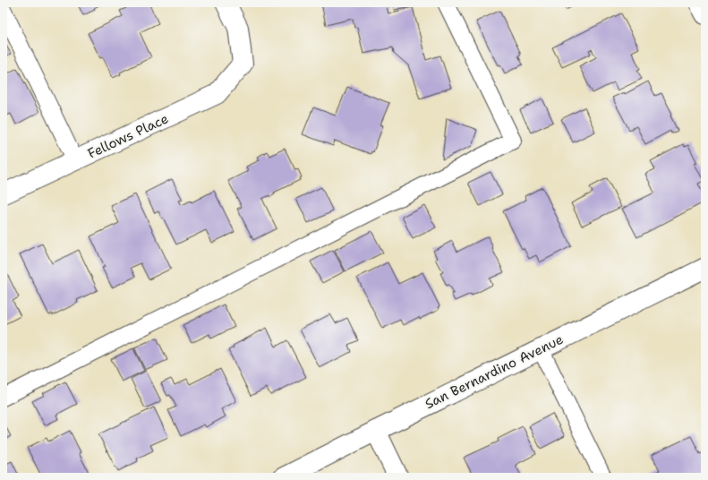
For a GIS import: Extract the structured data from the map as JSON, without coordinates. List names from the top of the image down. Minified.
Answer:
{"streets":{"main road":["Fellows Place","San Bernardino Avenue"]}}
